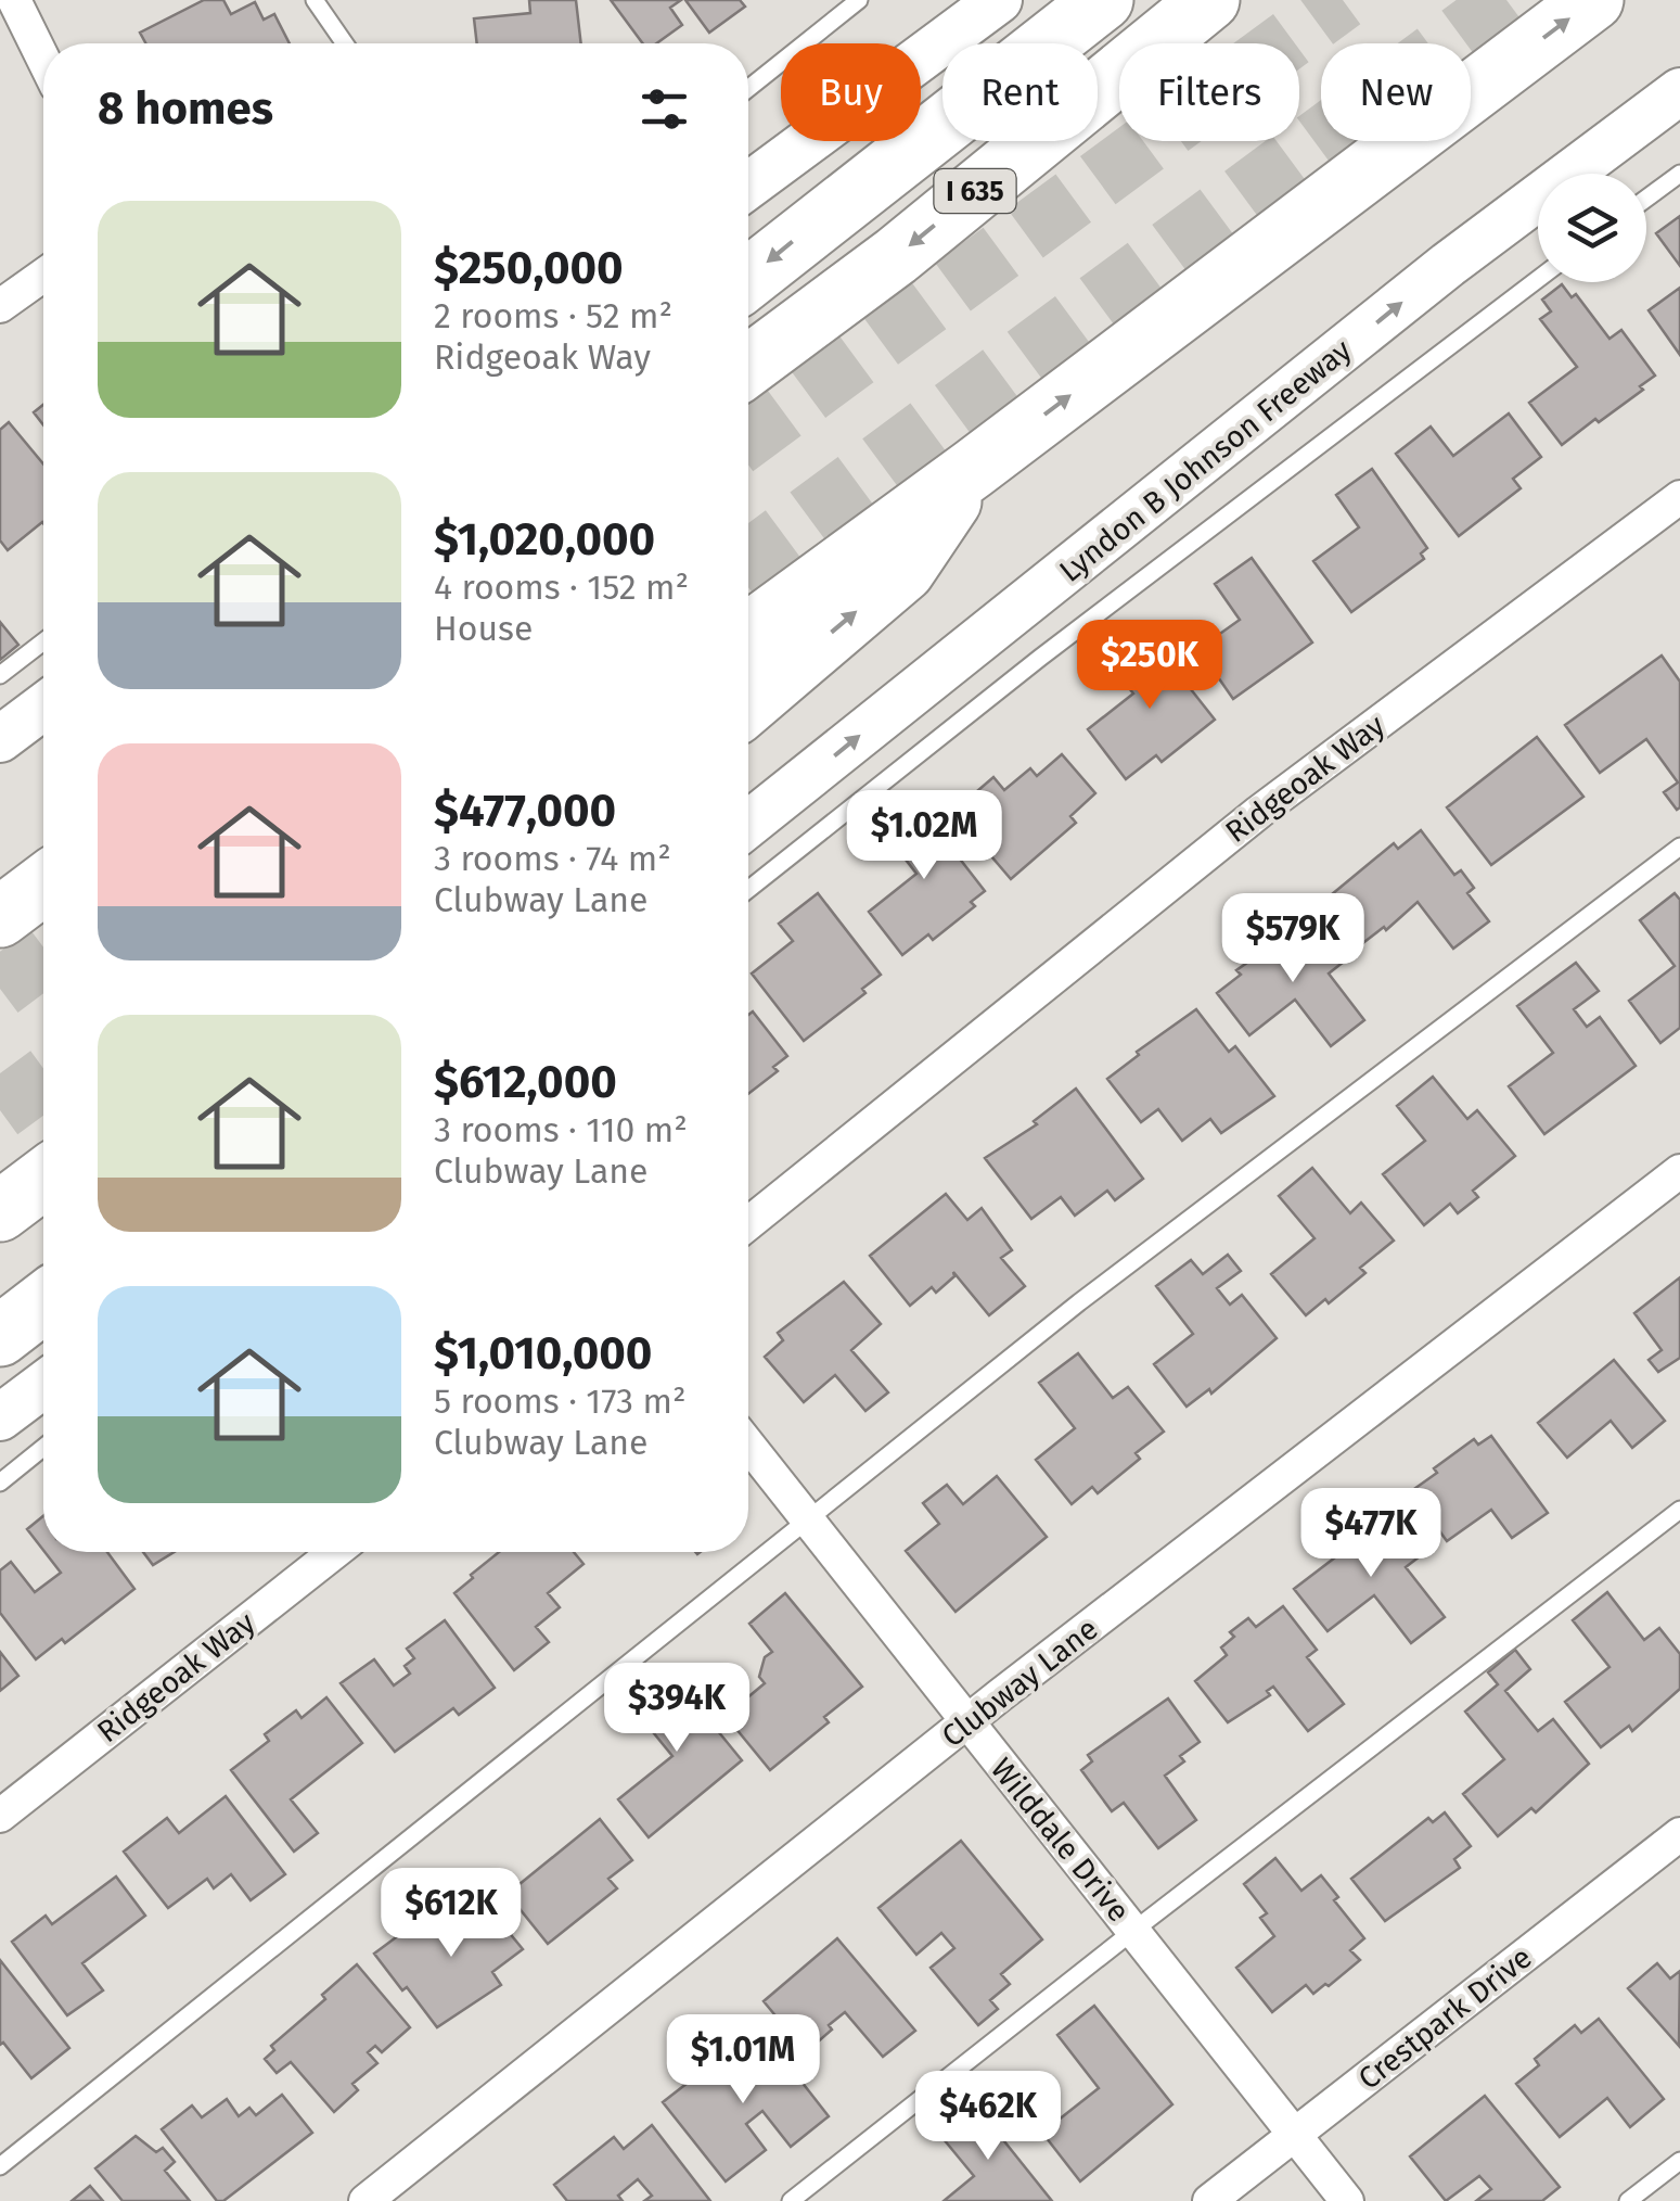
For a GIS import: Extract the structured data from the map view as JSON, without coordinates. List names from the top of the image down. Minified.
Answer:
{"streets":{"highway":["I 635"],"main road":["Lyndon B Johnson Freeway"],"street":["Ridgeoak Way","Clubway Lane","Wilddale Drive","Crestpark Drive"]},"crossings":[["Clubway Lane","Wilddale Drive"],["Wilddale Drive","Crestpark Drive"]],"one_way":["Lyndon B Johnson Freeway"],"page":{"chip":["Buy","Rent","Filters","New"],"heading":"8 homes","list":[{"name":"$250,000","note":"2 rooms · 52 m² · Ridgeoak Way"},{"name":"$1,020,000","note":"4 rooms · 152 m² · House"},{"name":"$477,000","note":"3 rooms · 74 m² · Clubway Lane"},{"name":"$612,000","note":"3 rooms · 110 m² · Clubway Lane"},{"name":"$1,010,000","note":"5 rooms · 173 m² · Clubway Lane"}],"price":["$250K","$1.02M","$579K","$477K","$394K","$612K","$1.01M","$462K"]}}
